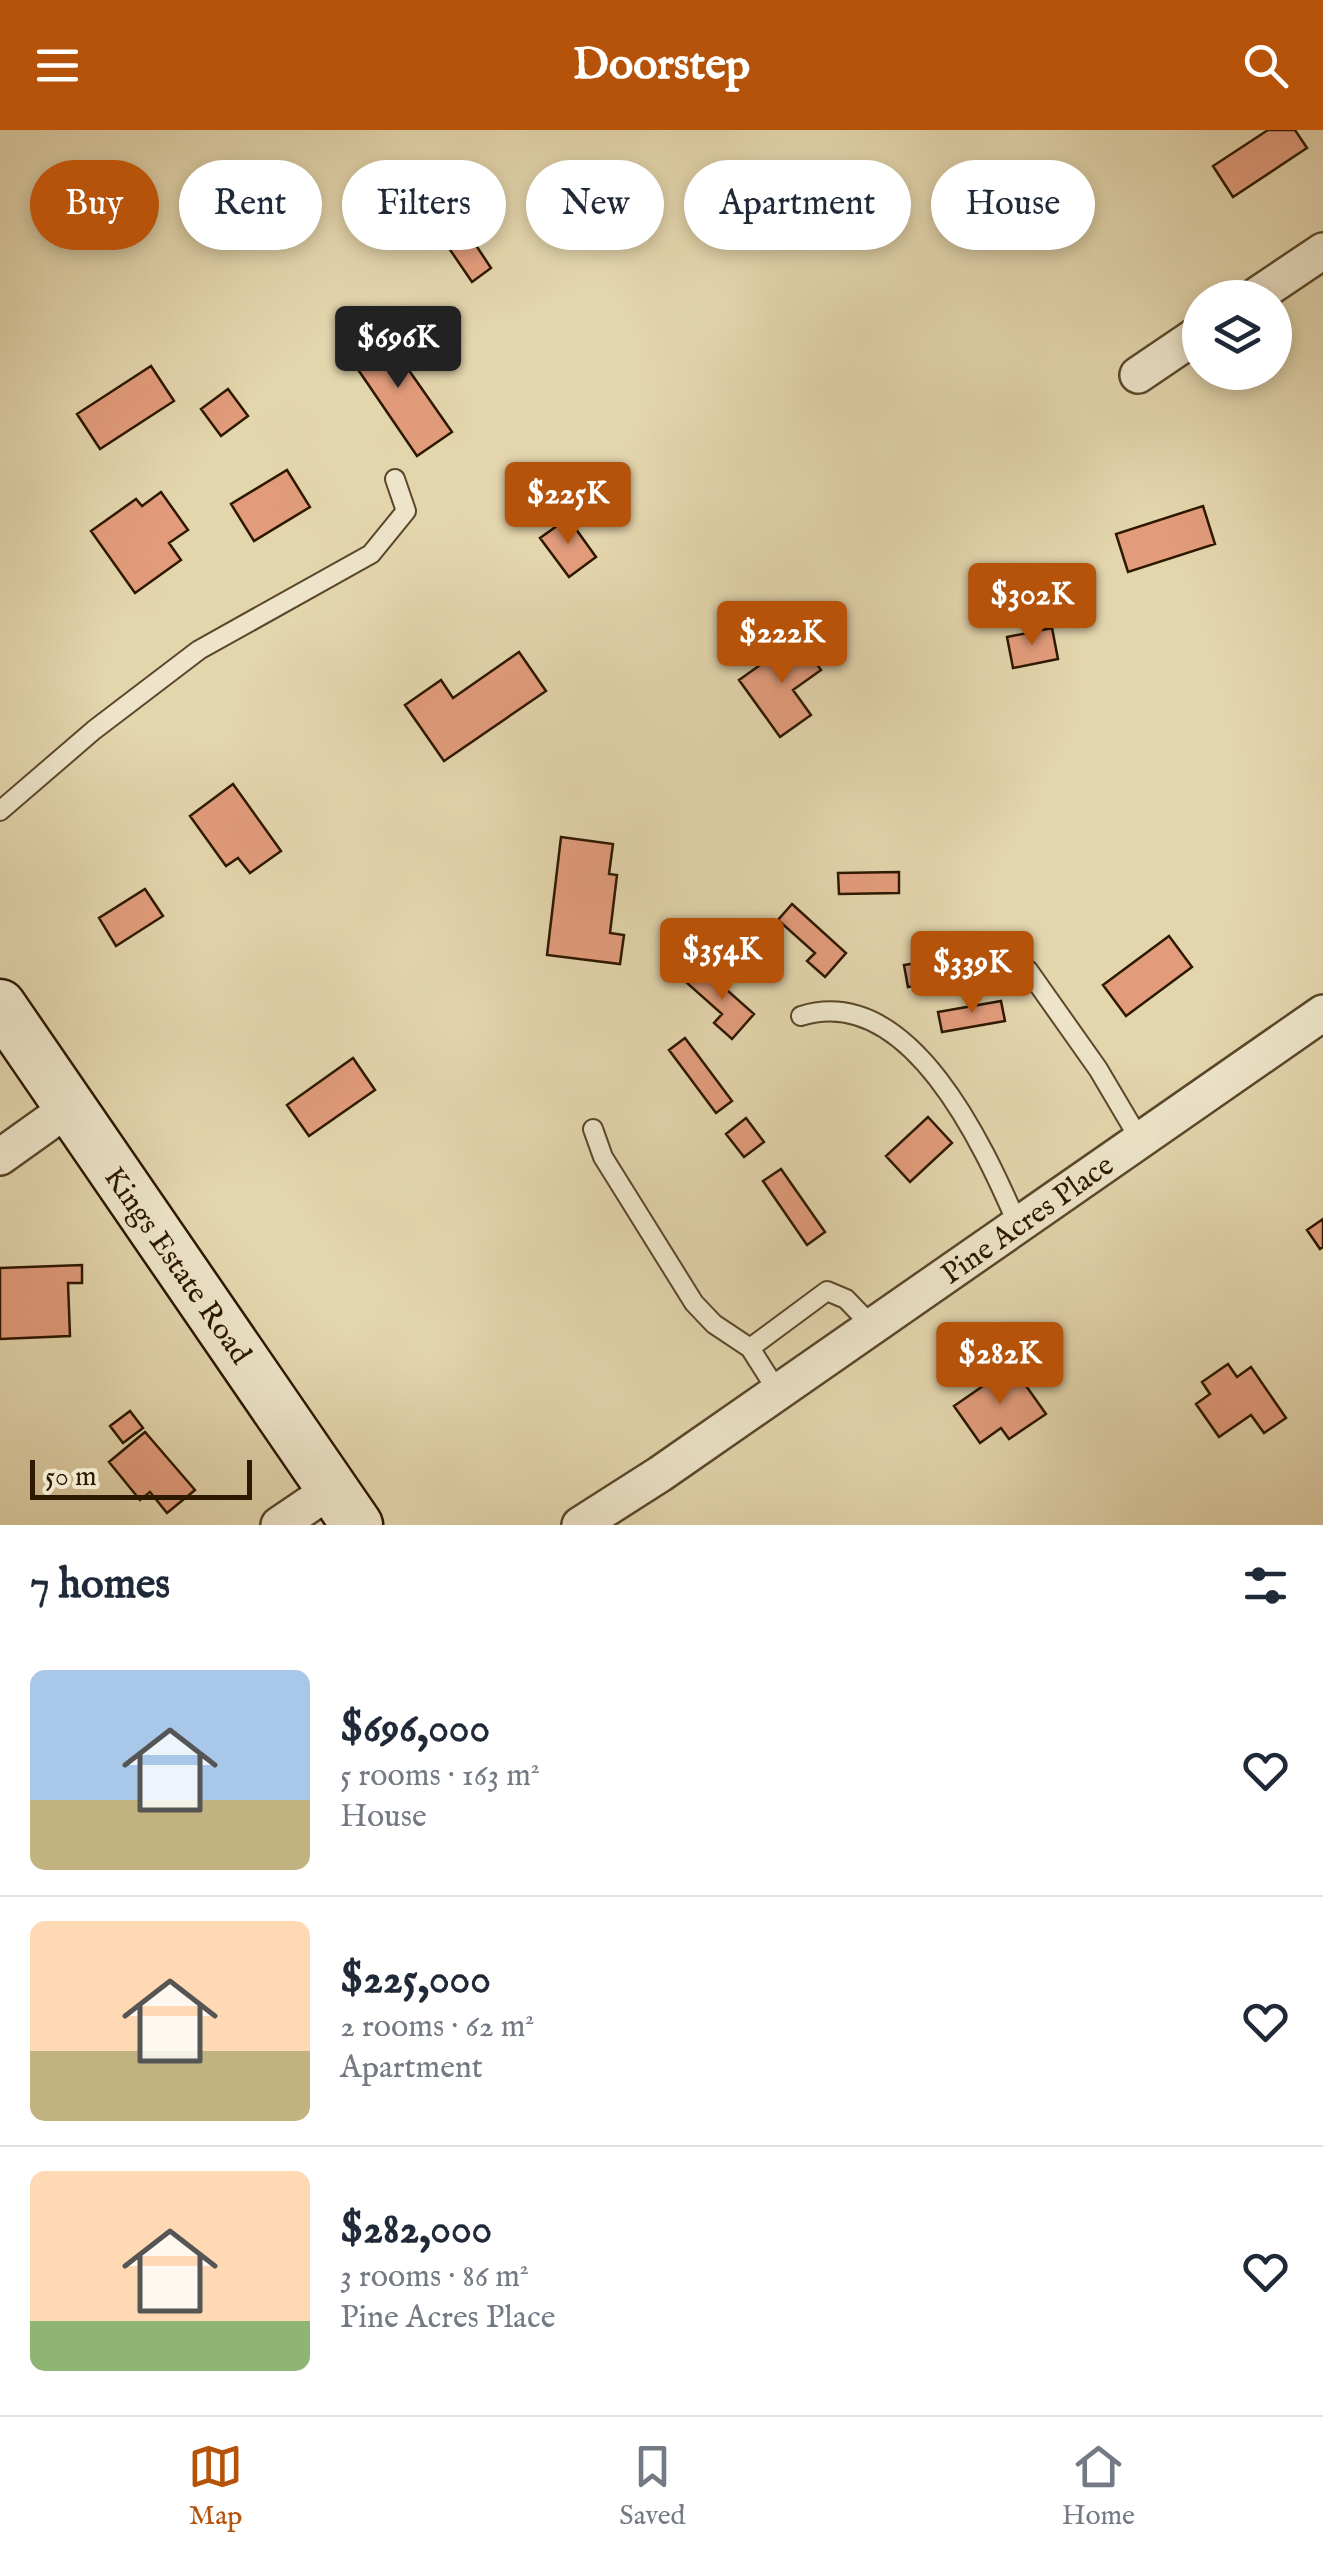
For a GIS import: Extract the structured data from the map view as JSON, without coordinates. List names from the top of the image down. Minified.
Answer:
{"streets":{"street":["Pine Acres Place","Kings Estate Road"]},"scale_bar":"50 m","page":{"header":"Doorstep","chip":["Buy","Rent","Filters","New","Apartment","House"],"price":["$696K","$225K","$302K","$222K","$354K","$339K","$282K"],"scale":"50 m","heading":"7 homes","list":[{"name":"$696,000","note":"5 rooms · 163 m² · House"},{"name":"$225,000","note":"2 rooms · 62 m² · Apartment"},{"name":"$282,000","note":"3 rooms · 86 m² · Pine Acres Place"}],"tabs":["Map","Saved","Home"]}}
